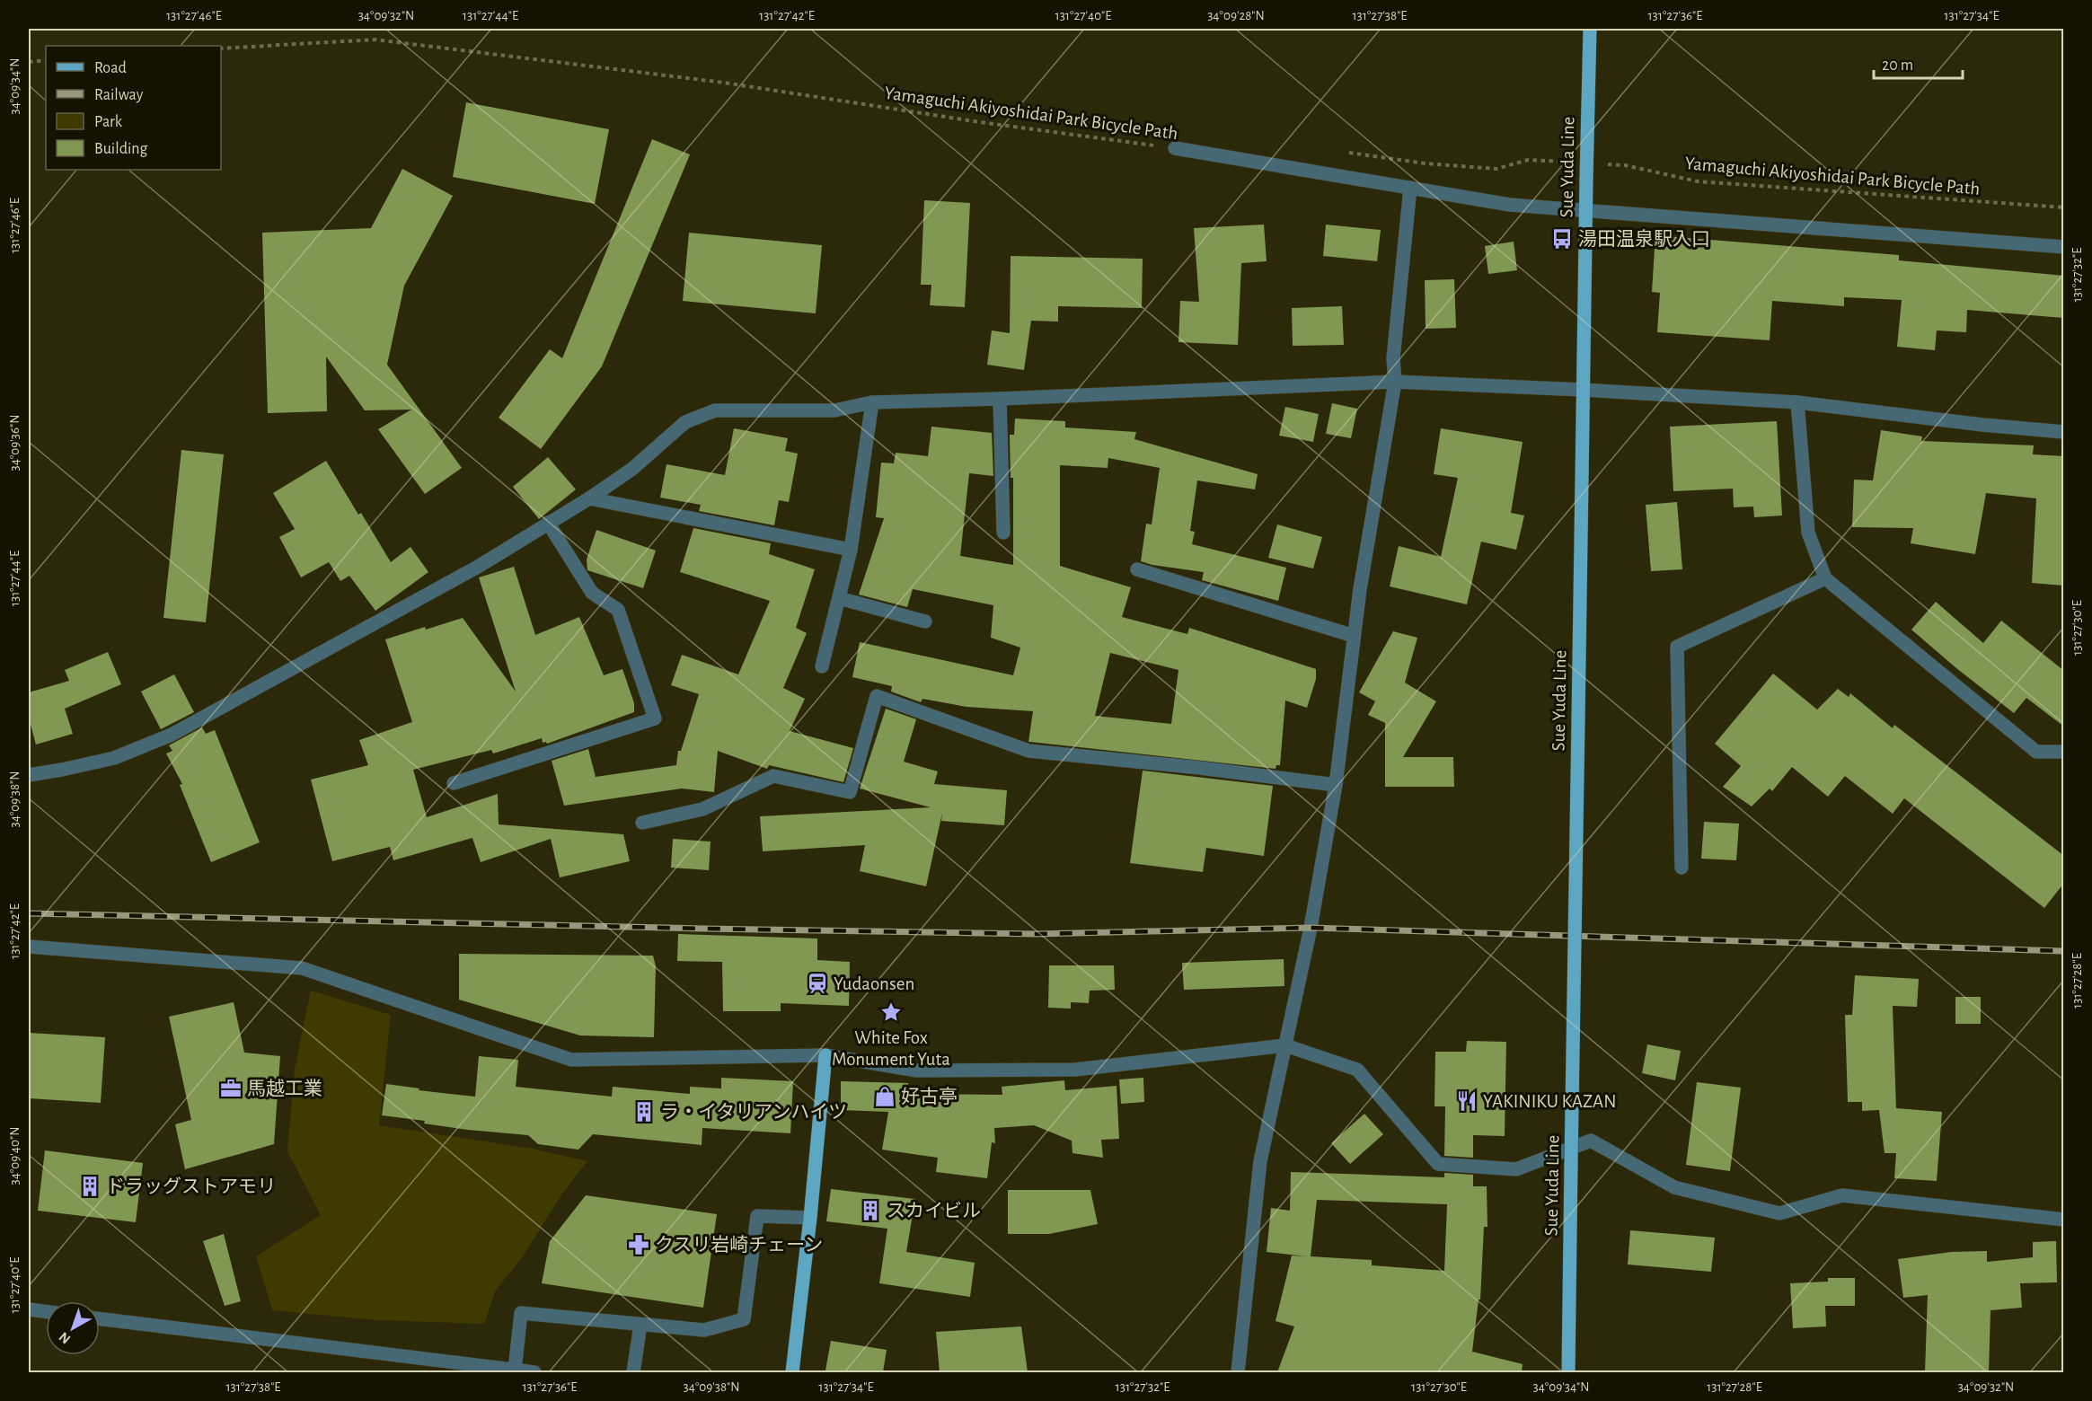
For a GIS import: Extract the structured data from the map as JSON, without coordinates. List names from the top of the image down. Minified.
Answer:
{"streets":{"main road":["Sue Yuda Line"],"path":["Yamaguchi Akiyoshidai Park Bicycle Path"]},"places":{"bus stop":["湯田温泉駅入口"],"station":["Yudaonsen"],"place":["White Fox Monument Yuta"],"office":["馬越工業"],"shop":["好古亭"],"restaurant":["YAKINIKU KAZAN"],"building":["ラ・イタリアンハイツ","ドラッグストアモリ","スカイビル"],"pharmacy":["クスリ岩崎チェーン"]},"legend":["Road","Railway","Park","Building"],"scale_bar":"20 m","north":"bottom left","coordinates":["131°27'46\"E","34°09'32\"N","131°27'44\"E","131°27'42\"E","131°27'40\"E","34°09'28\"N","131°27'38\"E","131°27'36\"E","131°27'34\"E","34°09'34\"N","131°27'32\"E","34°09'36\"N","131°27'30\"E","34°09'38\"N","131°27'28\"E","34°09'40\"N"]}
